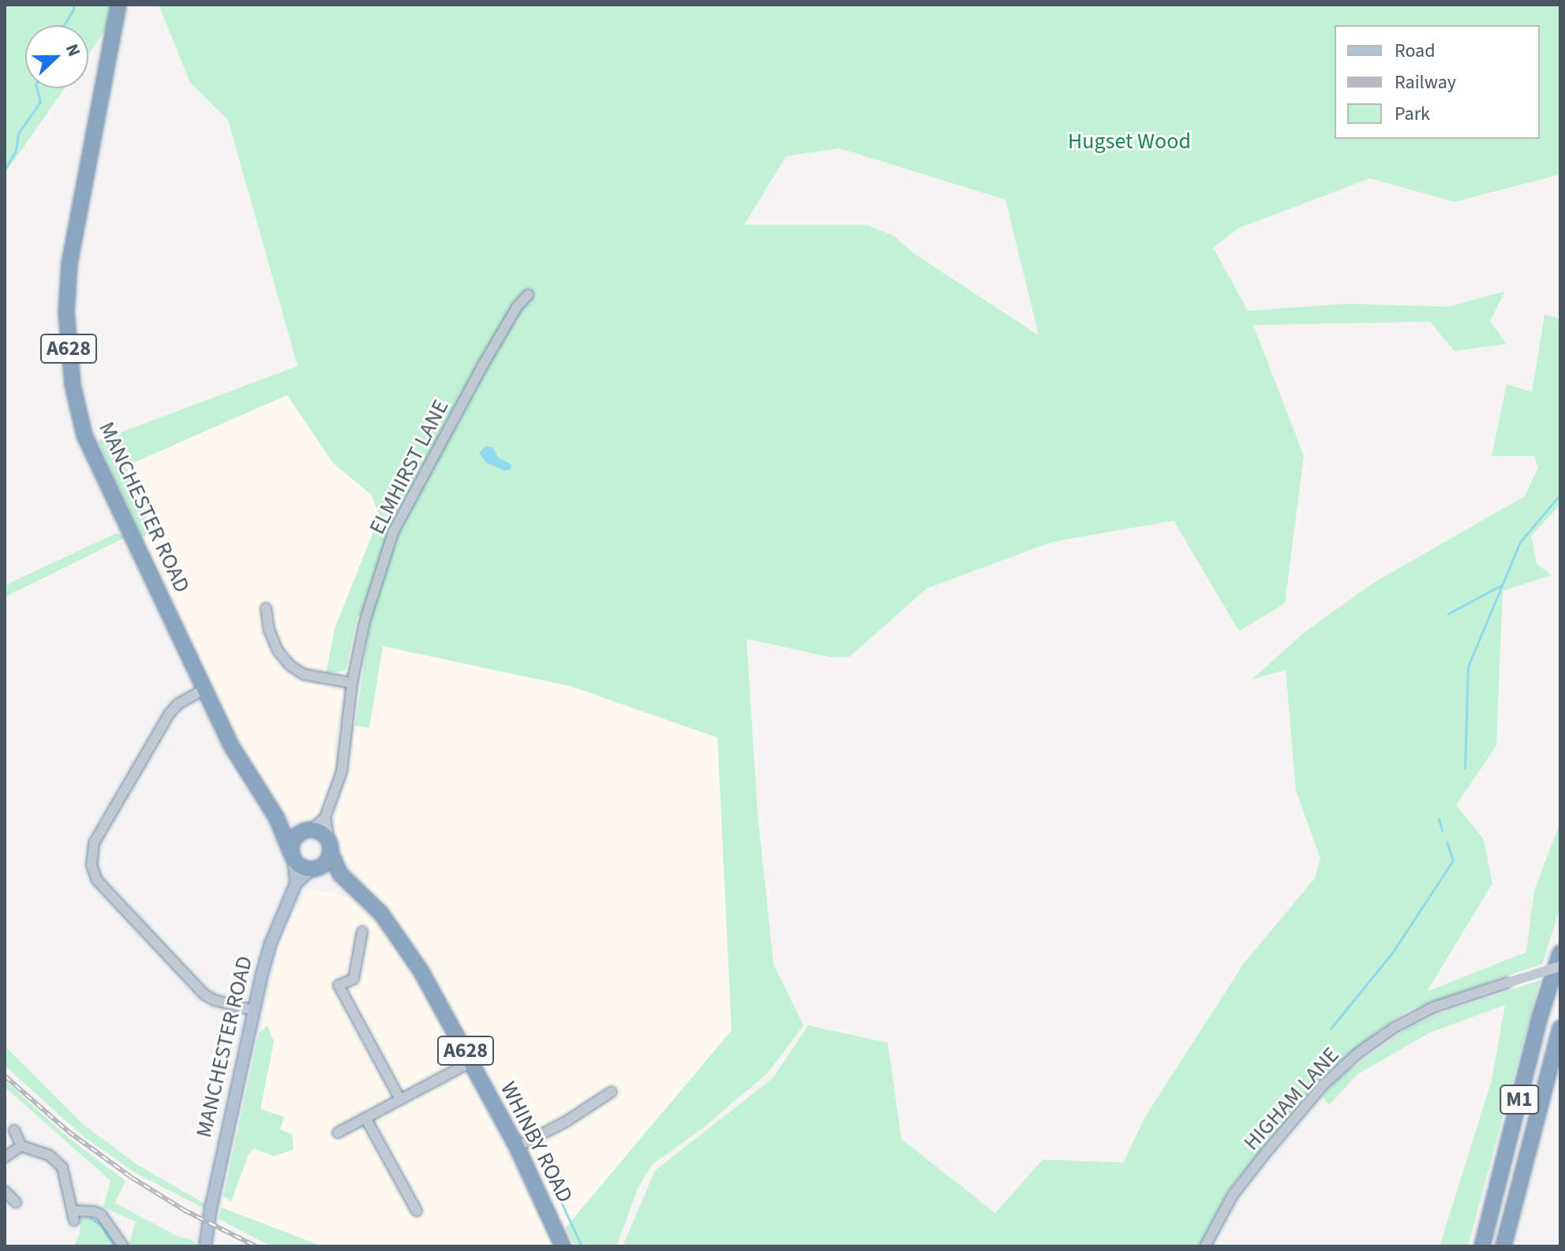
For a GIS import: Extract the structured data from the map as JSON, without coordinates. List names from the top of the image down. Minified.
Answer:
{"streets":{"highway":["A628","MANCHESTER ROAD","M1","WHINBY ROAD"],"street":["ELMHIRST LANE","HIGHAM LANE"]},"crossings":[["A628","ELMHIRST LANE"],["A628","MANCHESTER ROAD"],["A628","WHINBY ROAD"],["ELMHIRST LANE","MANCHESTER ROAD"],["ELMHIRST LANE","WHINBY ROAD"],["MANCHESTER ROAD","WHINBY ROAD"]],"parks":["Hugset Wood"],"legend":["Road","Railway","Park"],"north":"right"}
